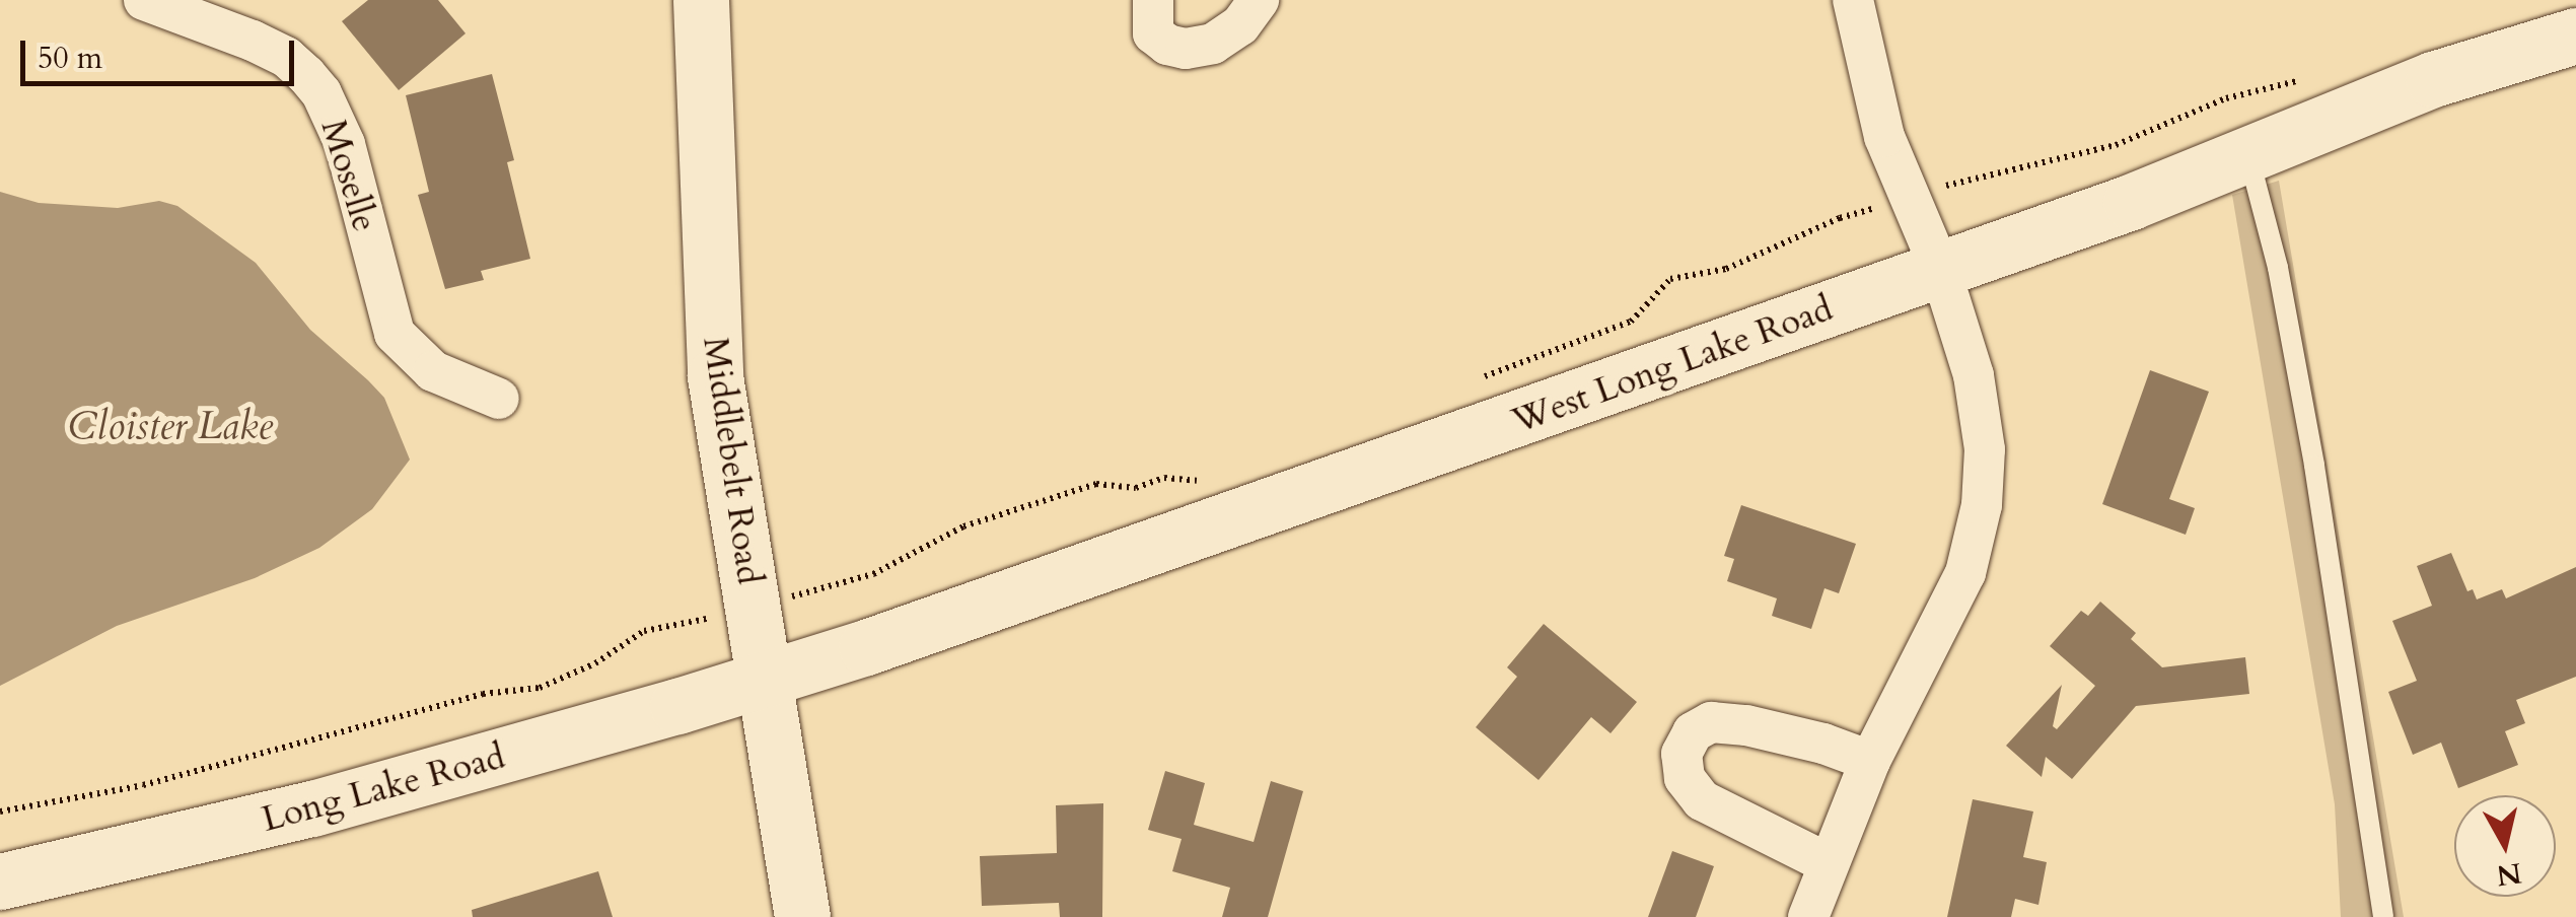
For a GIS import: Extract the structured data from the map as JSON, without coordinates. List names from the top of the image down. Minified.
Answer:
{"streets":{"main road":["West Long Lake Road","Middlebelt Road","Long Lake Road"],"street":["Moselle"]},"crossings":[["West Long Lake Road","Middlebelt Road"],["West Long Lake Road","Long Lake Road"],["Middlebelt Road","Long Lake Road"]],"water":["Cloister Lake"],"scale_bar":"50 m","north":"bottom"}
